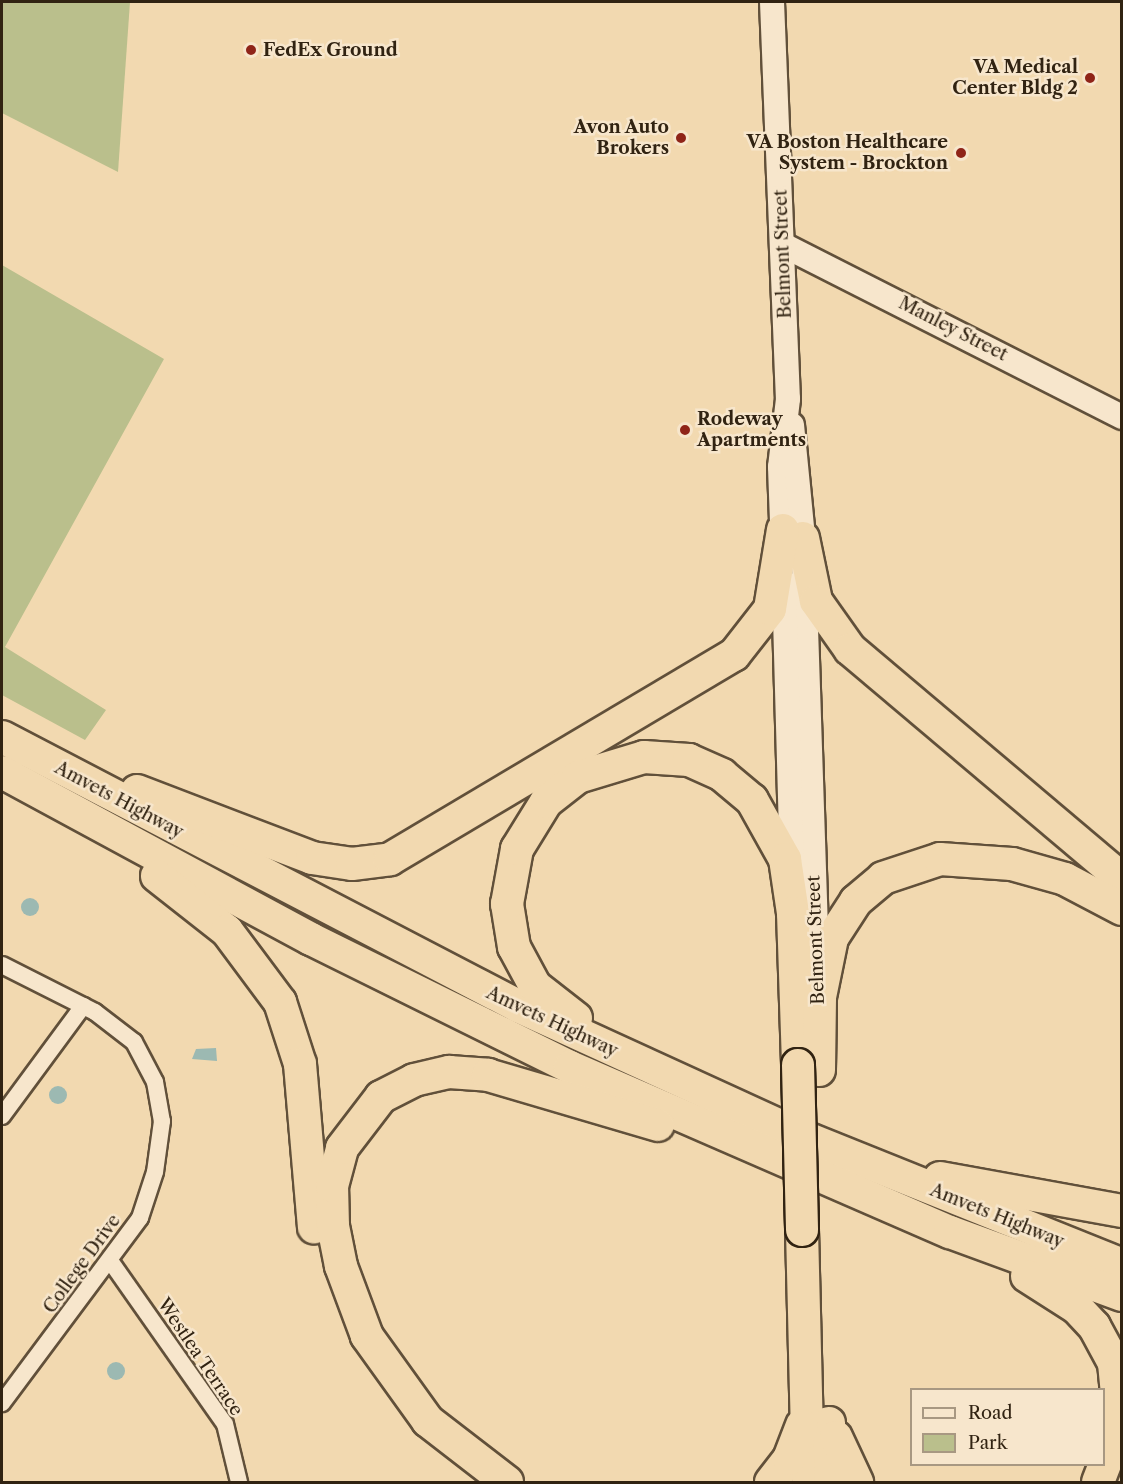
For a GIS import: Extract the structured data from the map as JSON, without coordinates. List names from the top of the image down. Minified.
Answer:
{"streets":{"highway":["Belmont Street","Amvets Highway"],"main road":["Manley Street"],"street":["College Drive","Westlea Terrace"]},"crossings":[["Belmont Street","Manley Street"],["College Drive","Westlea Terrace"]],"places":["FedEx Ground","VA Medical Center Bldg 2","Avon Auto Brokers","VA Boston Healthcare System - Brockton","Rodeway Apartments"],"legend":["Road","Park"]}
